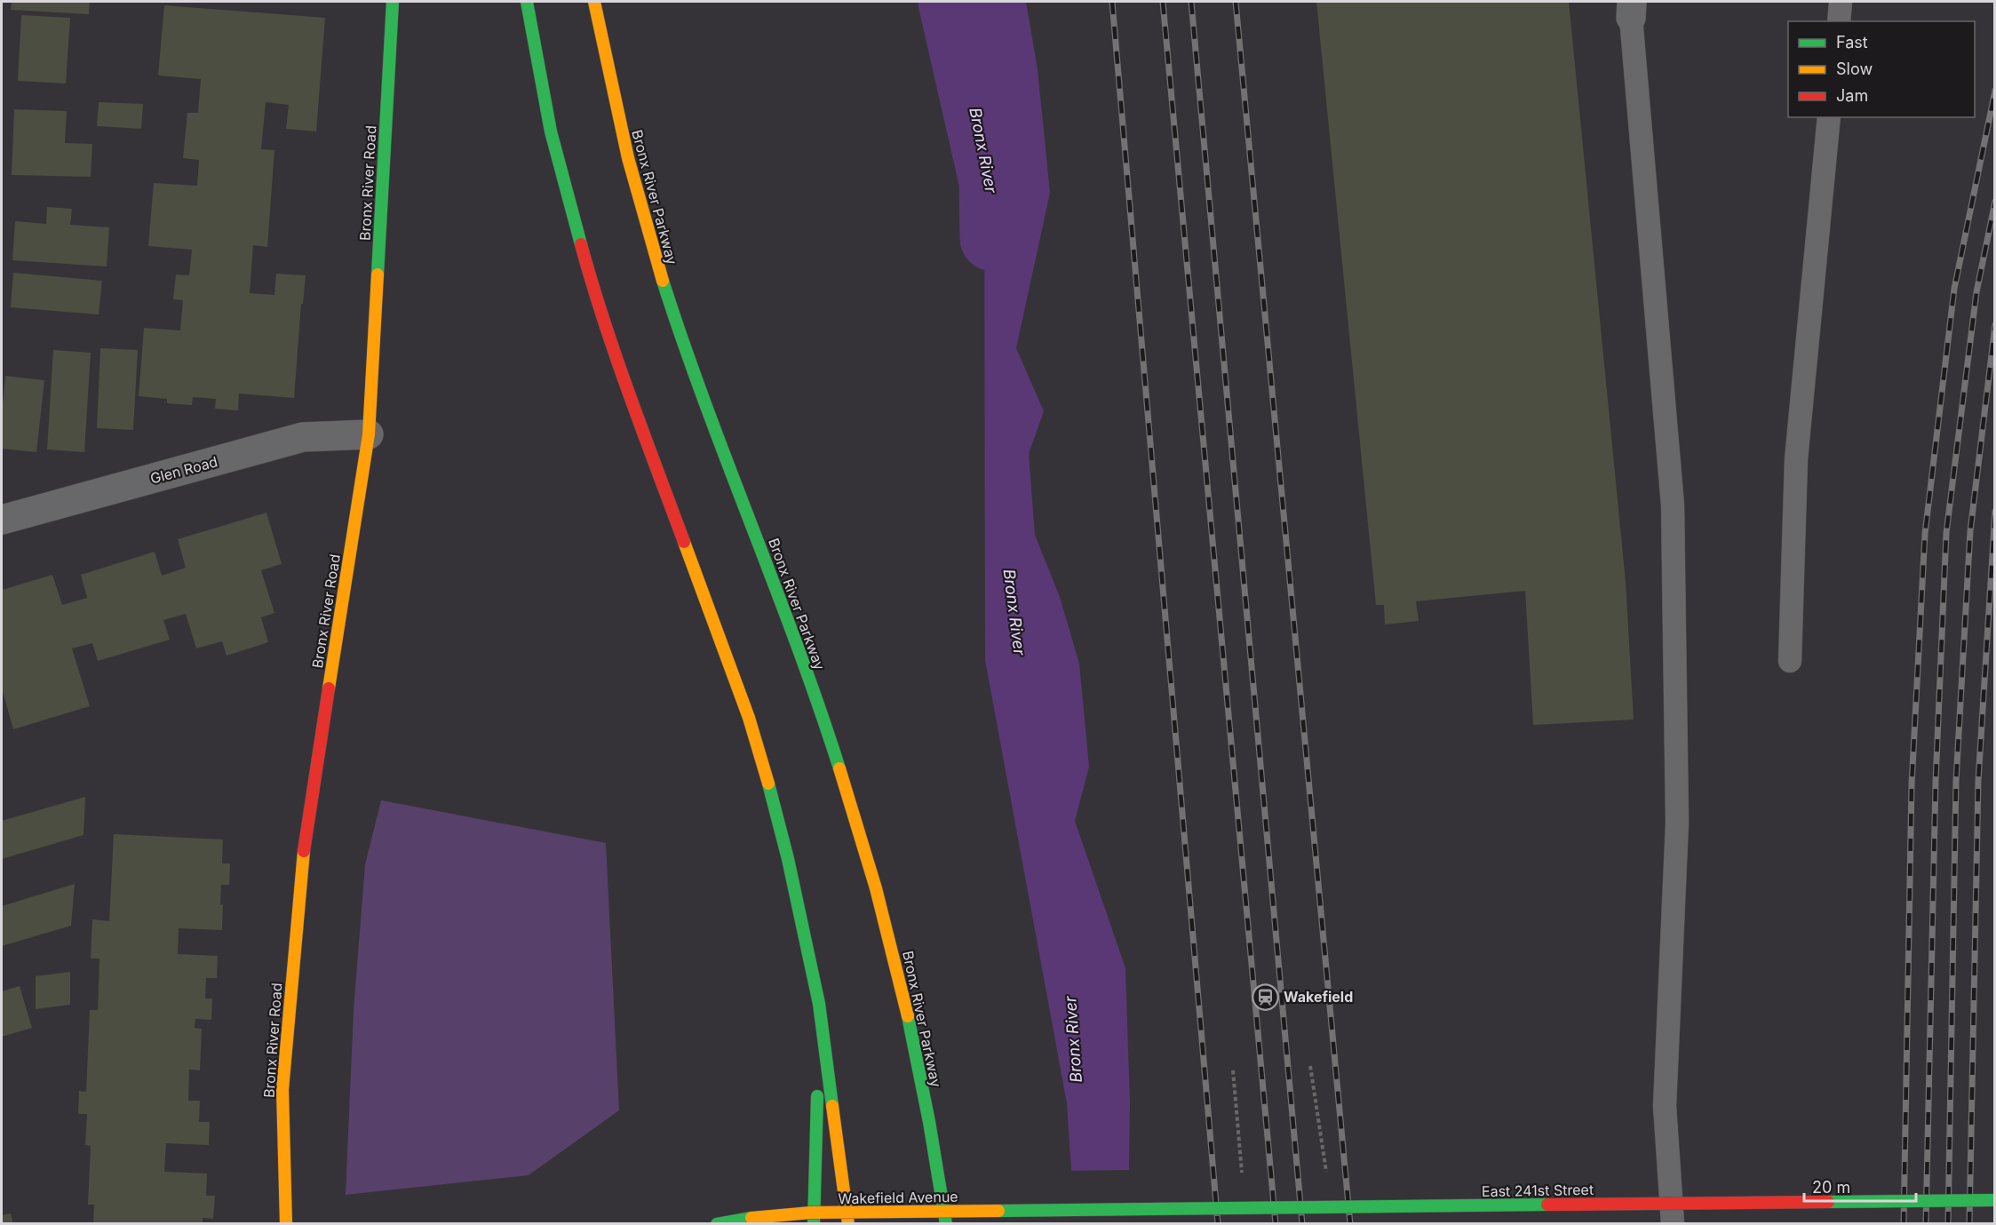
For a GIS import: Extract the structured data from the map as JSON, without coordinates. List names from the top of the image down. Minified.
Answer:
{"streets":{"main road":["Bronx River Road","Bronx River Parkway","East 241st Street","Wakefield Avenue"],"street":["Glen Road"]},"crossings":[["Bronx River Road","Glen Road"],["East 241st Street","Wakefield Avenue"]],"water":["Bronx River"],"places":{"station":["Wakefield"]},"legend":["Fast","Slow","Jam"],"scale_bar":"20 m"}
